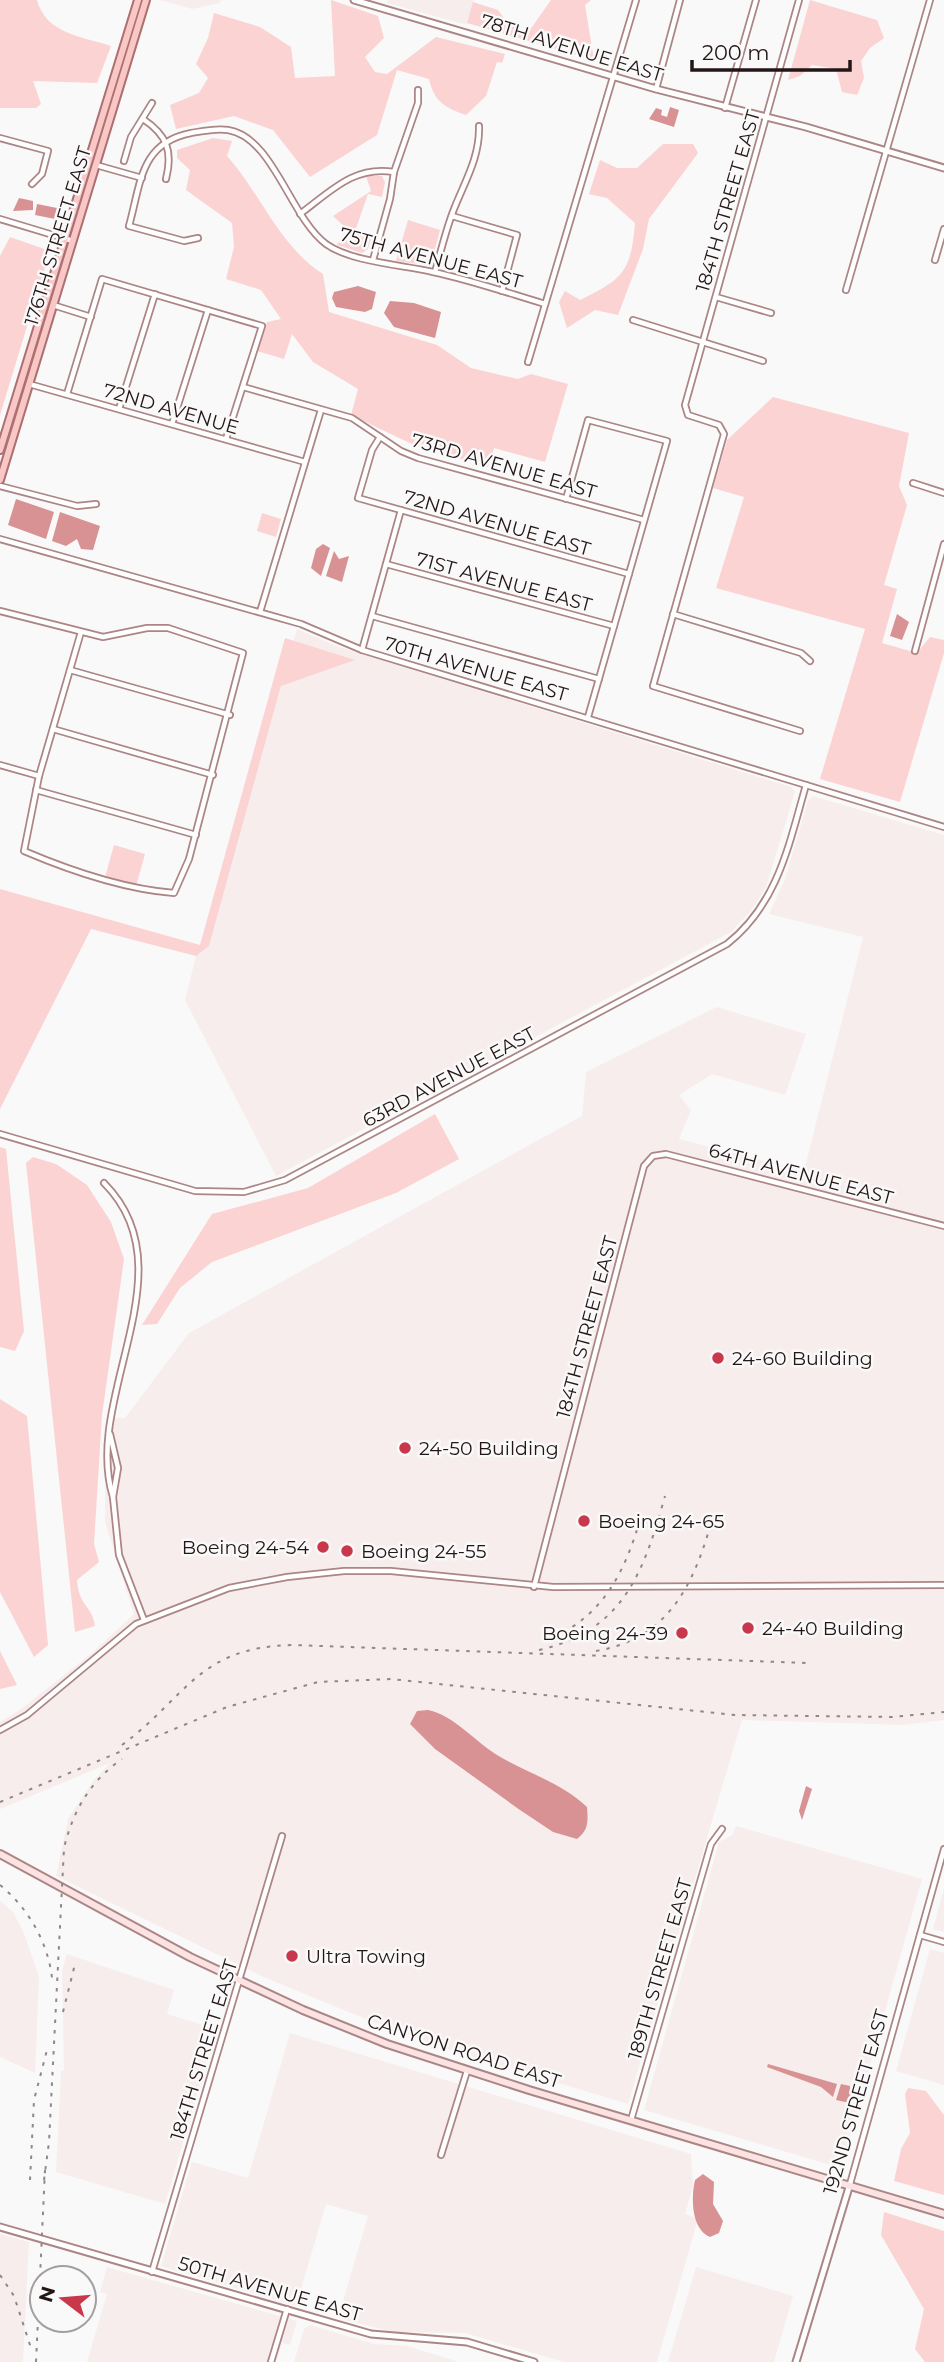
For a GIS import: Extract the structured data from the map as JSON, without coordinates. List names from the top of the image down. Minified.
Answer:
{"streets":{"main road":["176TH STREET EAST","CANYON ROAD EAST"],"street":["78TH AVENUE EAST","184TH STREET EAST","75TH AVENUE EAST","72ND AVENUE","73RD AVENUE EAST","72ND AVENUE EAST","71ST AVENUE EAST","70TH AVENUE EAST","63RD AVENUE EAST","64TH AVENUE EAST","189TH STREET EAST","192ND STREET EAST","50TH AVENUE EAST"]},"crossings":[["78TH AVENUE EAST","184TH STREET EAST"],["184TH STREET EAST","64TH AVENUE EAST"],["184TH STREET EAST","CANYON ROAD EAST"],["184TH STREET EAST","50TH AVENUE EAST"],["176TH STREET EAST","72ND AVENUE"],["73RD AVENUE EAST","72ND AVENUE EAST"],["70TH AVENUE EAST","63RD AVENUE EAST"],["189TH STREET EAST","CANYON ROAD EAST"],["CANYON ROAD EAST","192ND STREET EAST"]],"places":["24-60 Building","24-50 Building","Boeing 24-65","Boeing 24-54","Boeing 24-55","24-40 Building","Boeing 24-39","Ultra Towing"],"scale_bar":"200 m","north":"left"}
